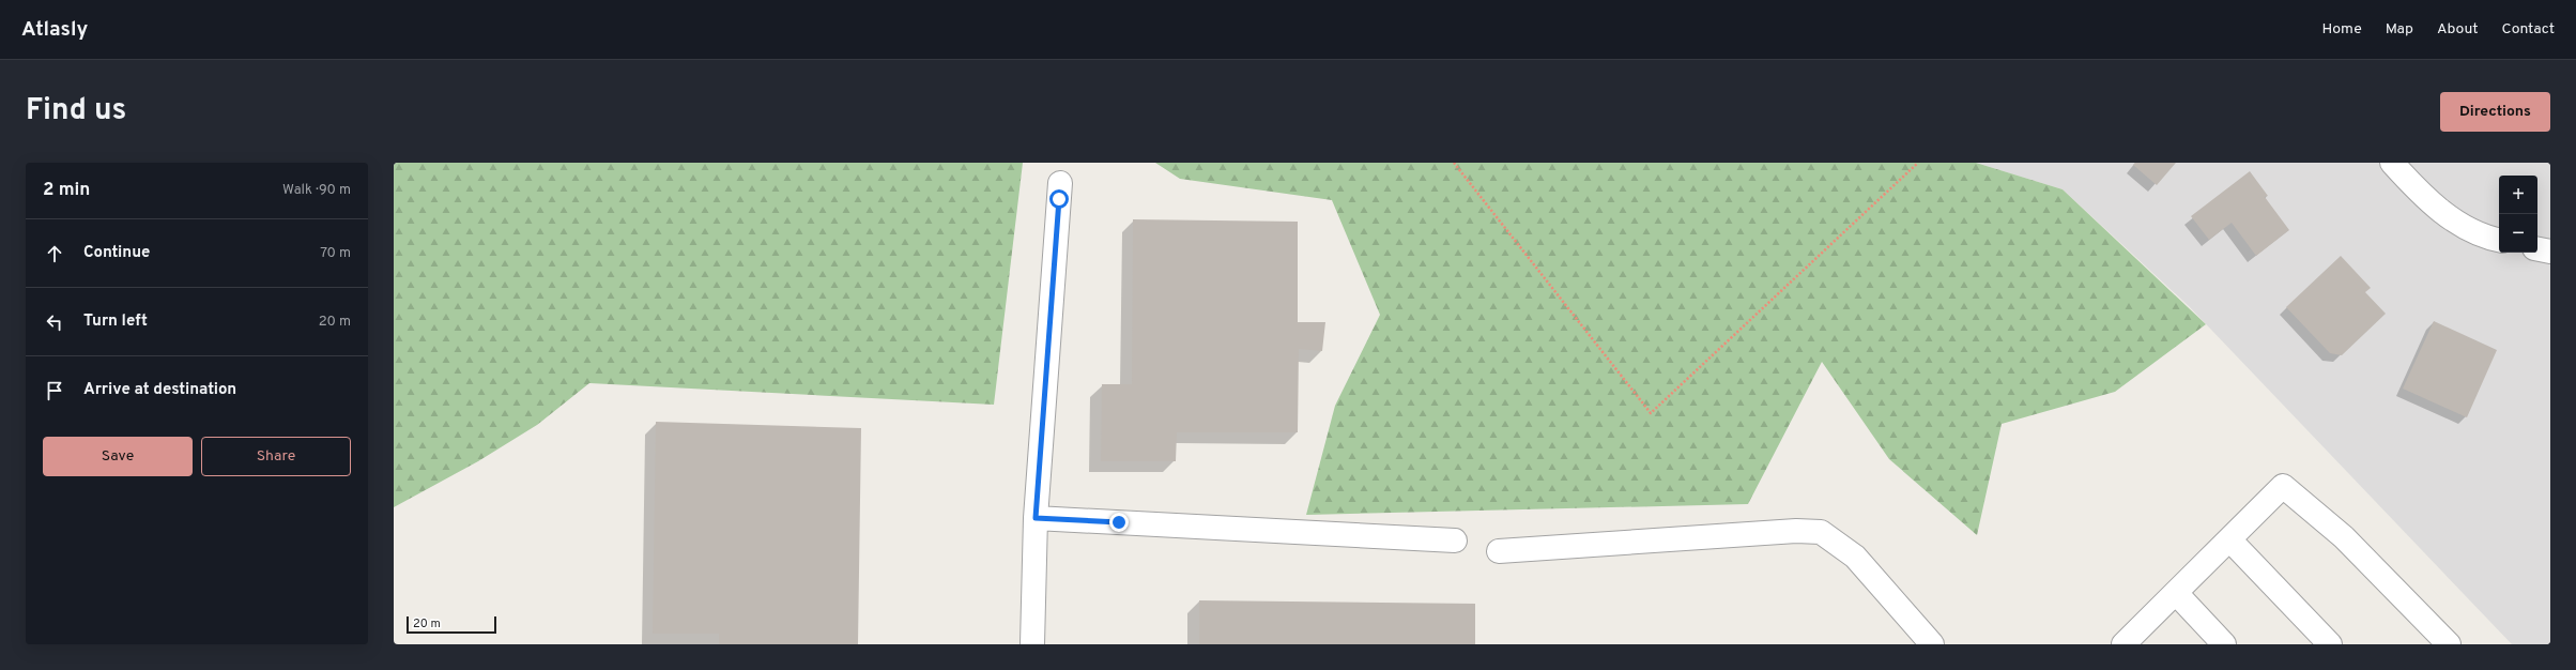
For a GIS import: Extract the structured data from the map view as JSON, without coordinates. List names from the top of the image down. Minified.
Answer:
{"scale_bar":"20 m","page":{"header":"Atlasly","nav":["Home","Map","About","Contact"],"title":"Find us","buttons":["Directions",["Save","Share"]],"heading":["2 min","Walk · 90 m"],"map_buttons":["+","−"],"list":[["Continue","70 m"],["Turn left","20 m"],"Arrive at destination"],"scale":"20 m"}}
